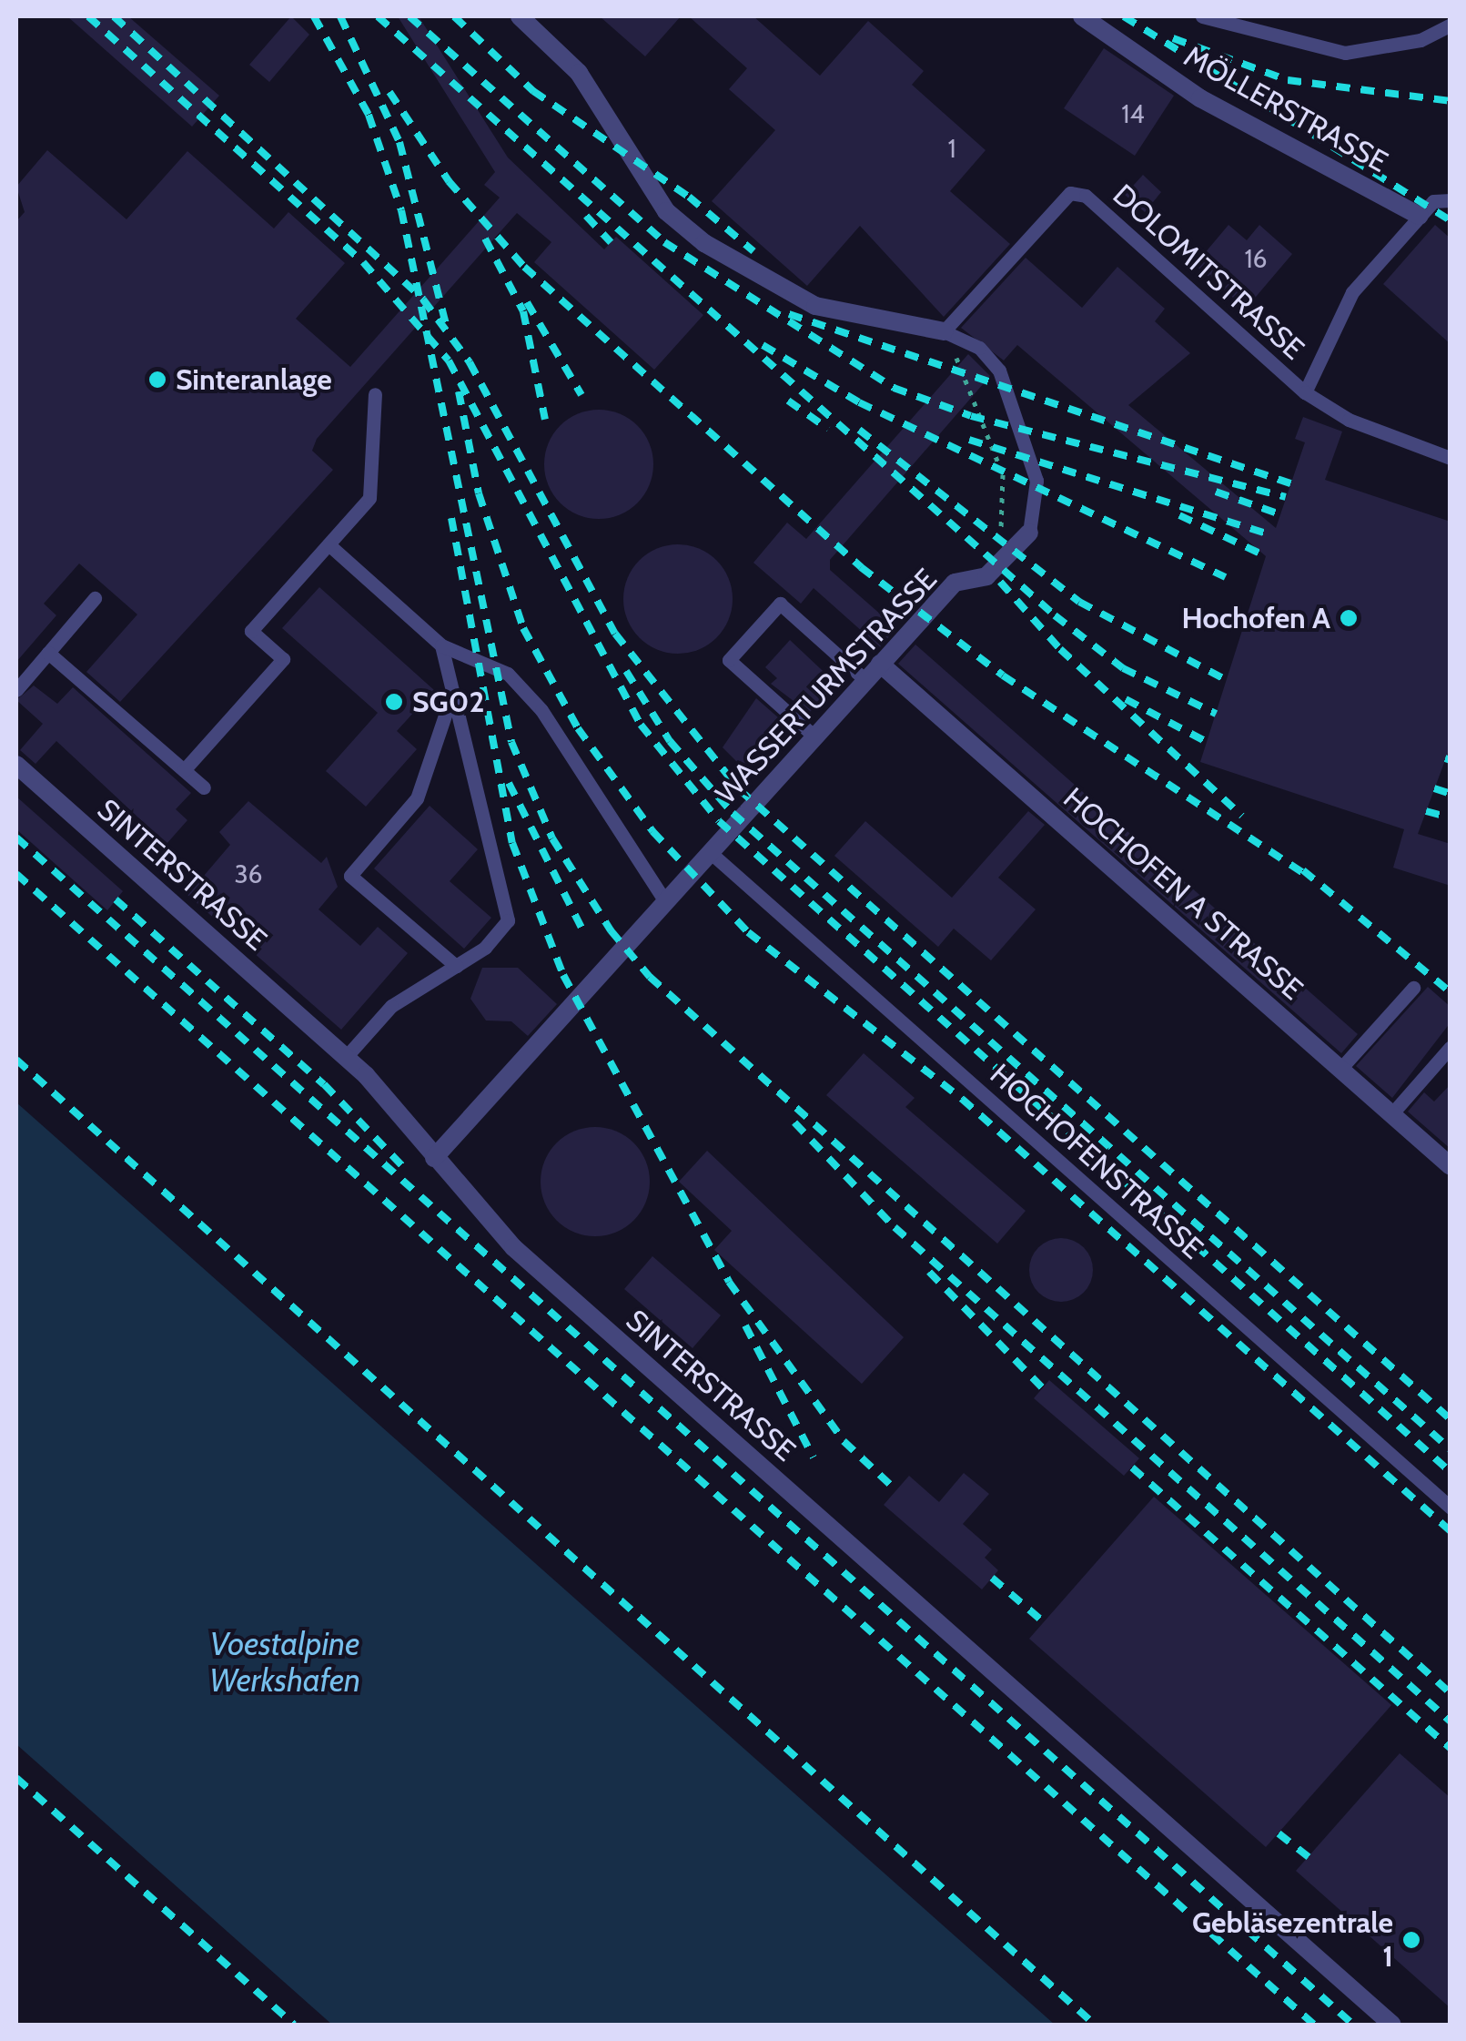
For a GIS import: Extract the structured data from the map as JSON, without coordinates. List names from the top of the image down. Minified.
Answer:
{"streets":{"street":["MÖLLERSTRASSE","WASSERTURMSTRASSE","SINTERSTRASSE","HOCHOFEN A STRASSE"],"lane":["DOLOMITSTRASSE","HOCHOFENSTRASSE"]},"crossings":[["MÖLLERSTRASSE","DOLOMITSTRASSE"],["DOLOMITSTRASSE","WASSERTURMSTRASSE"],["WASSERTURMSTRASSE","SINTERSTRASSE"],["WASSERTURMSTRASSE","HOCHOFEN A STRASSE"],["WASSERTURMSTRASSE","HOCHOFENSTRASSE"]],"water":["Voestalpine Werkshafen"],"places":["Sinteranlage","Hochofen A","SG02","Gebläsezentrale 1"],"house_numbers":["14","1","16","36"]}
